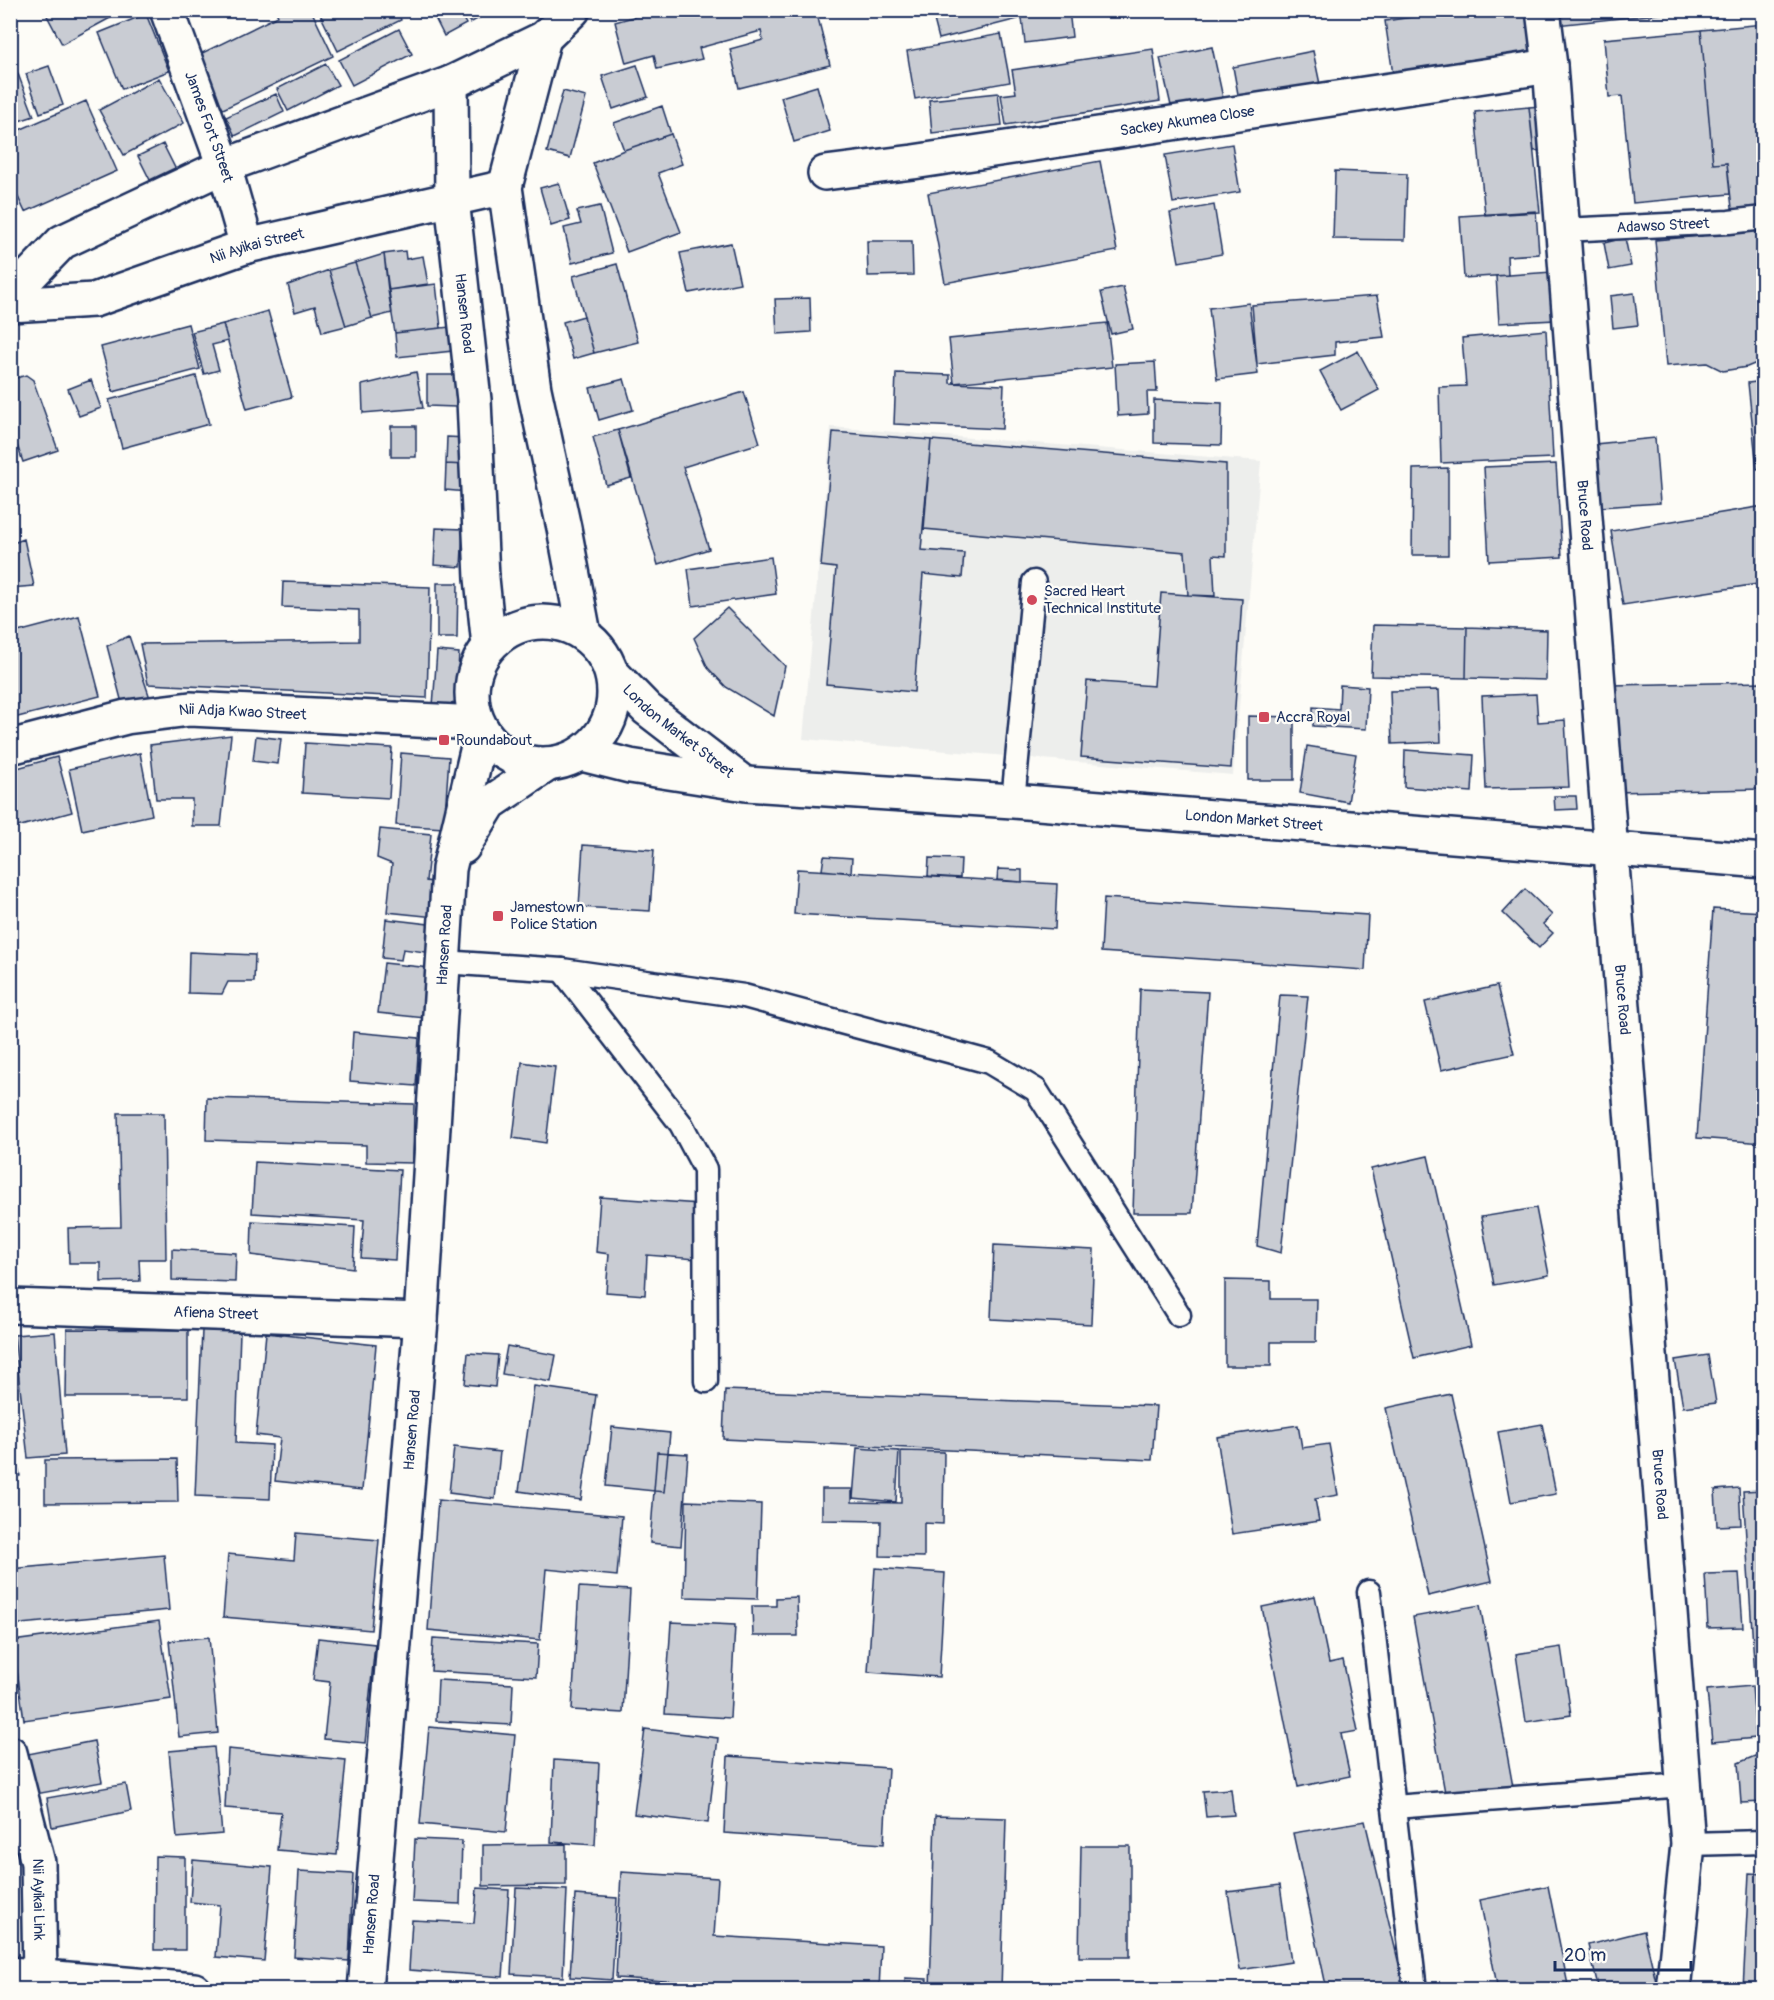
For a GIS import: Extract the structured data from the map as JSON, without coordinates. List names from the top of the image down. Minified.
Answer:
{"streets":{"street":["Sackey Akumea Close","James Fort Street","Nii Ayikai Street","Hansen Road","Bruce Road","Nii Adja Kwao Street","London Market Street","Afiena Street","Nii Ayikai Link"],"lane":["Adawso Street"]},"crossings":[["Sackey Akumea Close","Bruce Road"],["James Fort Street","Nii Ayikai Street"],["Adawso Street","Bruce Road"],["Nii Ayikai Street","Hansen Road"],["Hansen Road","Nii Adja Kwao Street"],["Hansen Road","London Market Street"],["Hansen Road","Afiena Street"],["Bruce Road","London Market Street"],["Nii Adja Kwao Street","London Market Street"]],"places":{"other":["Sacred Heart Technical Institute"],"transit":["Accra Royal","Roundabout","Jamestown Police Station"]},"scale_bar":"20 m"}
